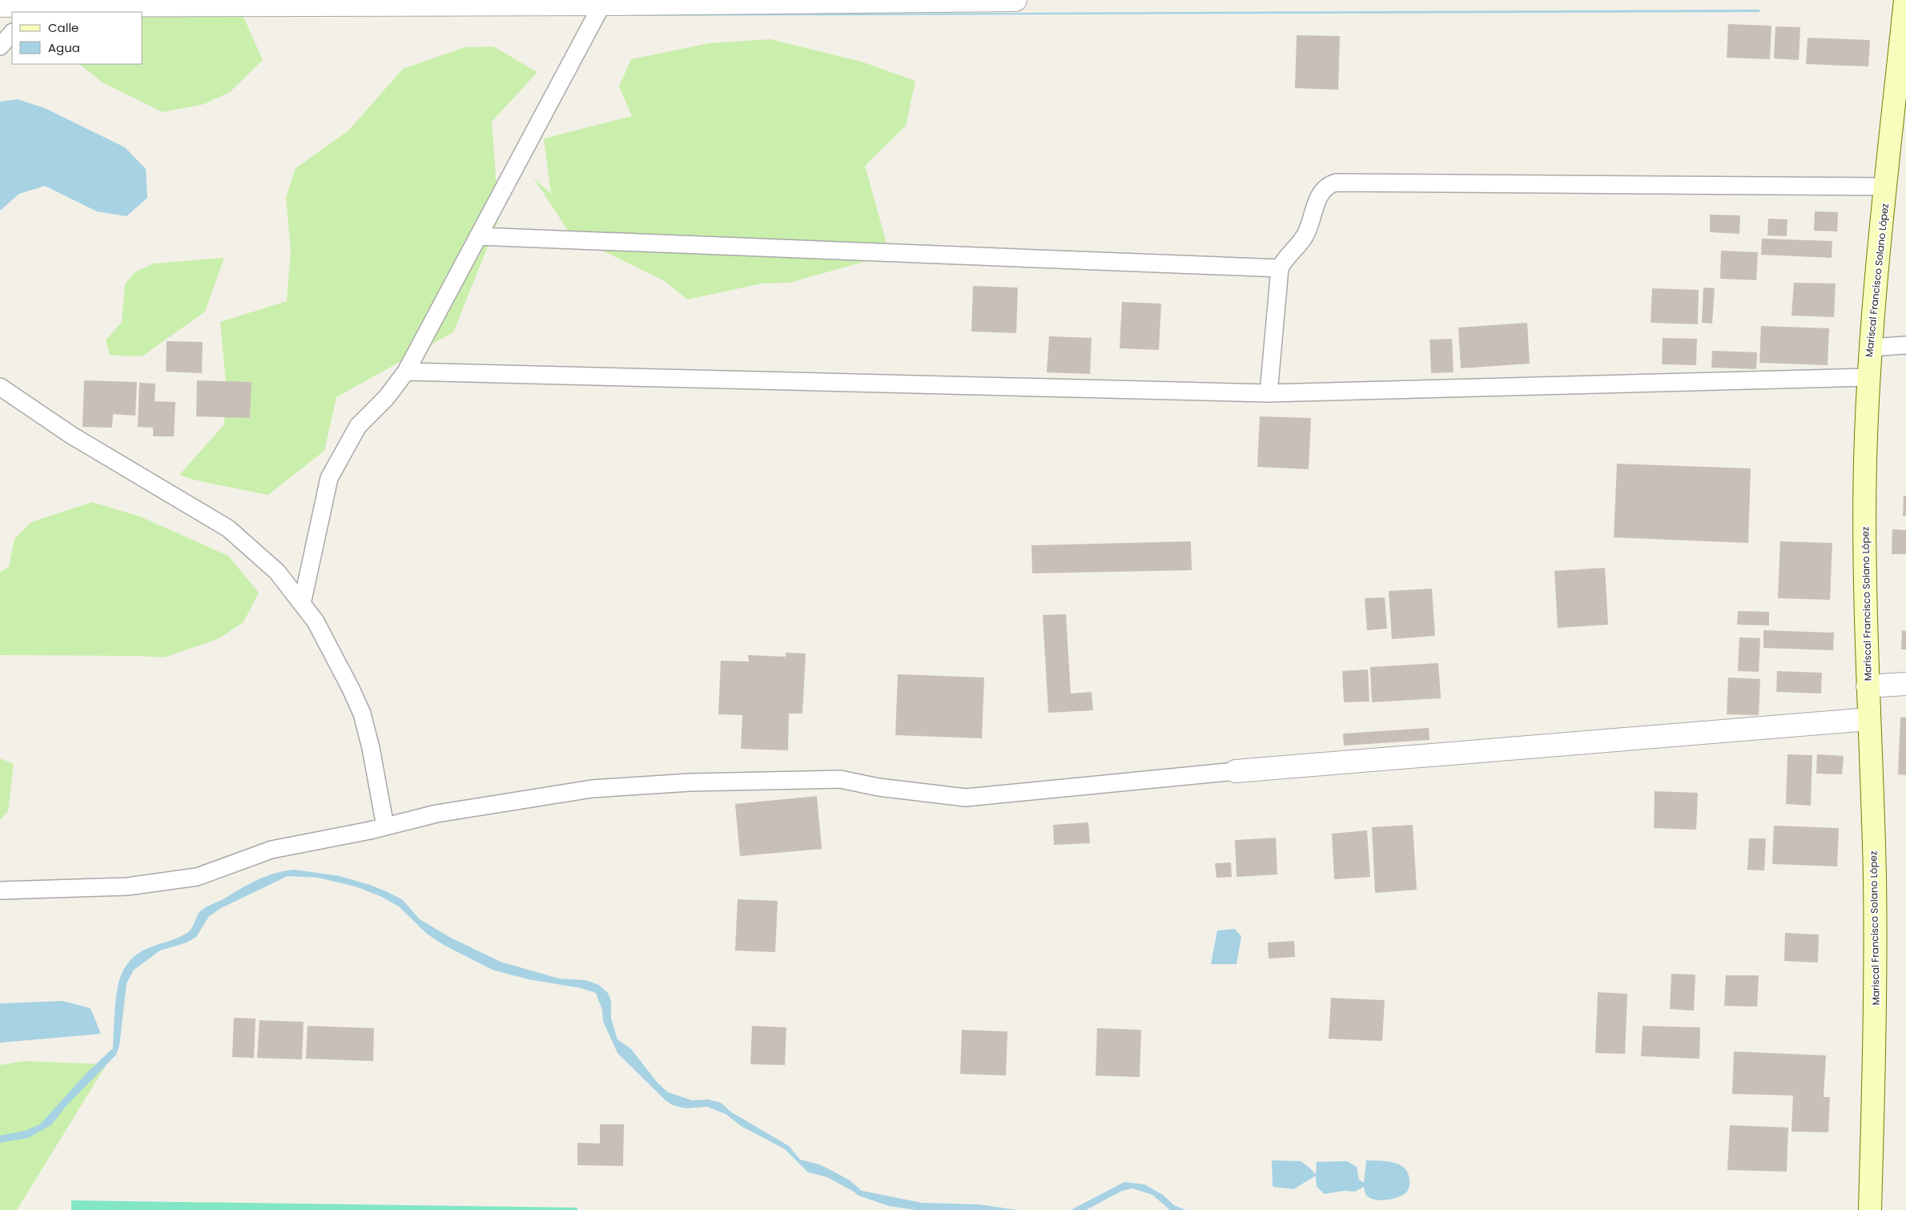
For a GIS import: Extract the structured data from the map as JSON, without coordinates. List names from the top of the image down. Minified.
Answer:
{"streets":{"main road":["Mariscal Francisco Solano López"]},"legend":["Calle","Agua"]}
